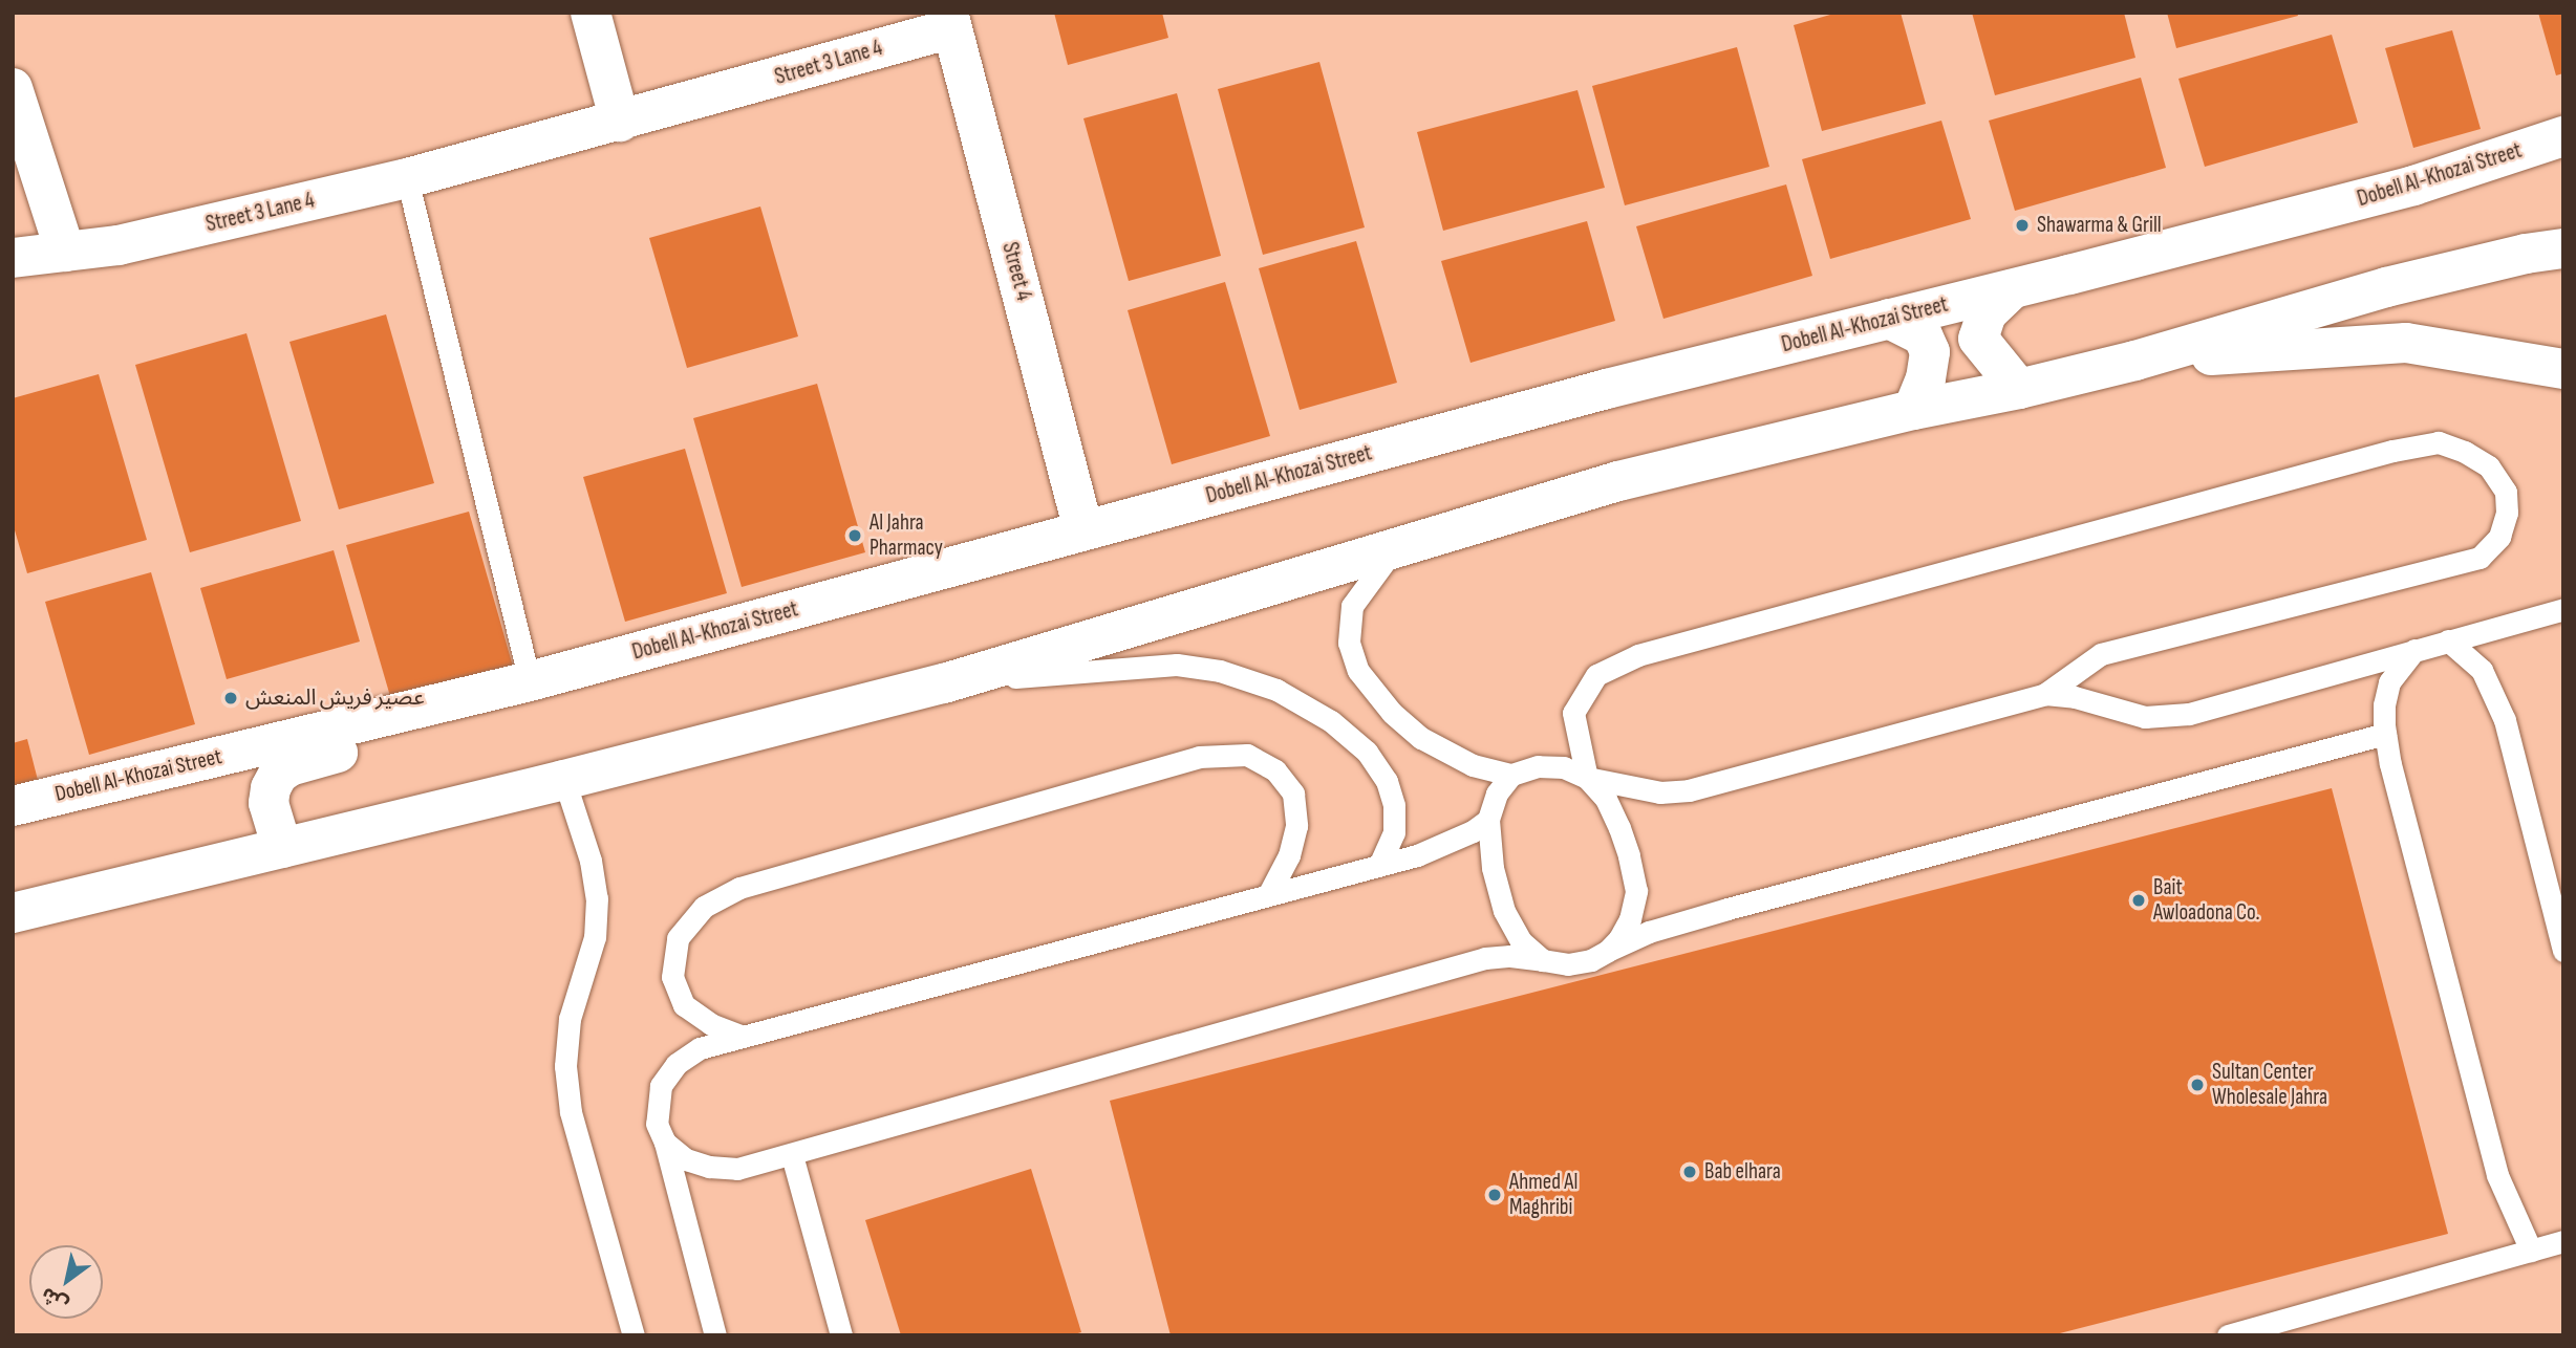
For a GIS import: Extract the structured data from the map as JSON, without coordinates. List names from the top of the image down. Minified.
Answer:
{"streets":{"main road":["Street 3 Lane 4","Dobell Al-Khozai Street","Street 4"]},"crossings":[["Street 3 Lane 4","Street 4"],["Dobell Al-Khozai Street","Street 4"]],"places":["Shawarma & Grill","Al Jahra Pharmacy","عصير فريش المنعش","Bait Awloadona Co.","Sultan Center Wholesale Jahra","Bab elhara","Ahmed Al Maghribi"],"north":"bottom left"}
